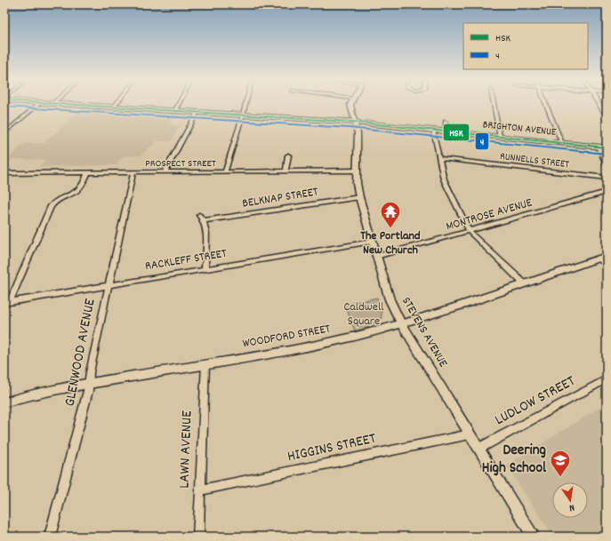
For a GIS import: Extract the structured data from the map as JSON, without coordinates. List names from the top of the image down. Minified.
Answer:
{"streets":{"main road":["BRIGHTON AVENUE","STEVENS AVENUE","WOODFORD STREET"],"street":["RUNNELLS STREET","PROSPECT STREET","BELKNAP STREET","MONTROSE AVENUE","RACKLEFF STREET","GLENWOOD AVENUE","LUDLOW STREET","HIGGINS STREET","LAWN AVENUE"]},"crossings":[["BRIGHTON AVENUE","STEVENS AVENUE"],["PROSPECT STREET","STEVENS AVENUE"],["PROSPECT STREET","GLENWOOD AVENUE"],["BELKNAP STREET","STEVENS AVENUE"],["MONTROSE AVENUE","STEVENS AVENUE"],["RACKLEFF STREET","STEVENS AVENUE"],["RACKLEFF STREET","GLENWOOD AVENUE"],["STEVENS AVENUE","WOODFORD STREET"],["STEVENS AVENUE","LUDLOW STREET"],["STEVENS AVENUE","HIGGINS STREET"],["WOODFORD STREET","GLENWOOD AVENUE"],["WOODFORD STREET","LAWN AVENUE"],["HIGGINS STREET","LAWN AVENUE"]],"parks":["Caldwell Square"],"places":{"temple":["The Portland New Church"],"school or university":["Deering High School"]},"lines":["transit line HSK","transit line 4"],"legend":["HSK","4"],"north":"bottom"}
